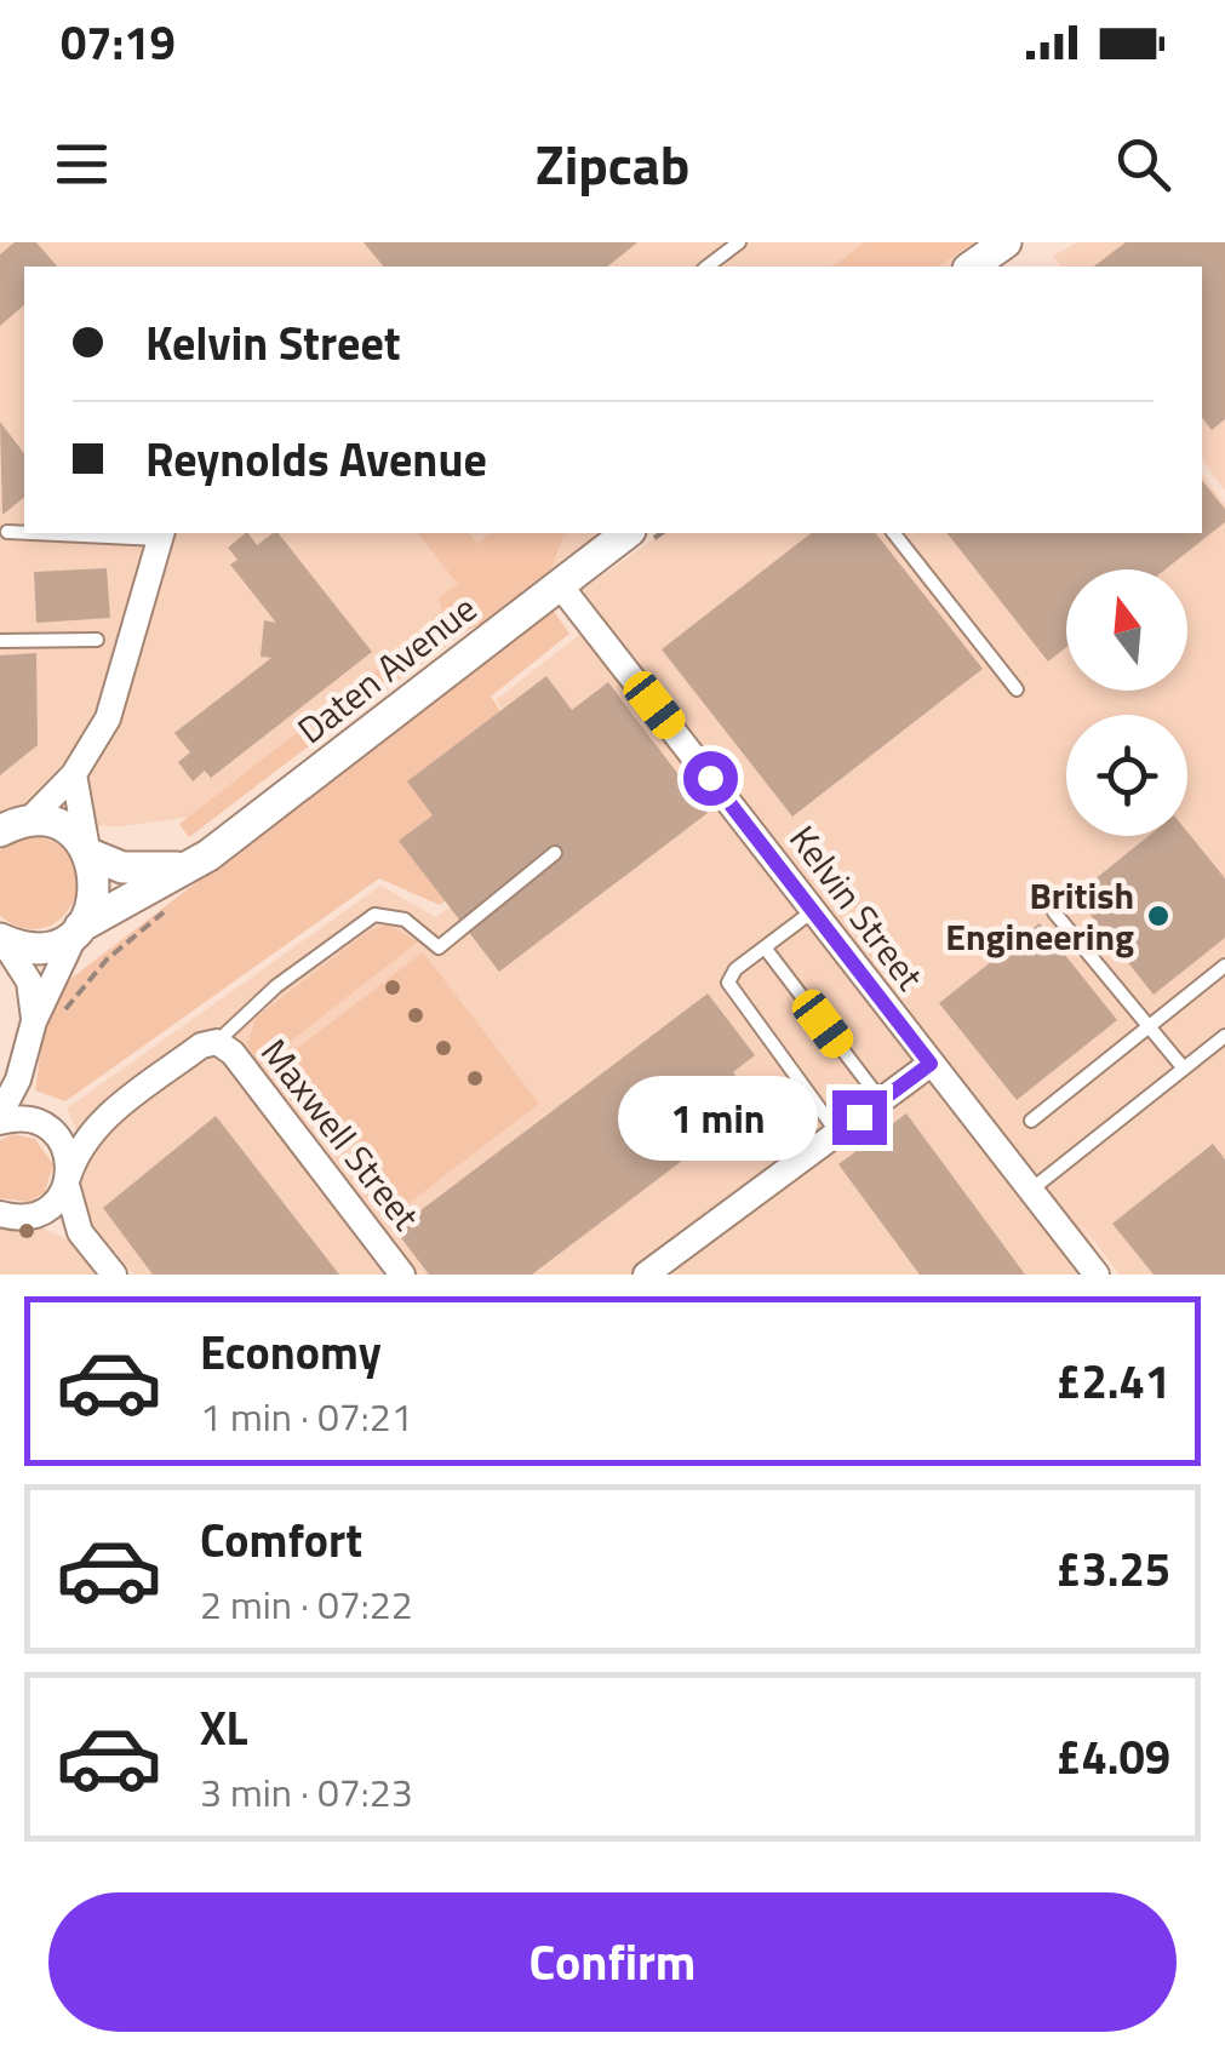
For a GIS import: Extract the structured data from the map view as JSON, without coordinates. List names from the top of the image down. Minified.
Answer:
{"streets":{"street":["Daten Avenue","Kelvin Street","Maxwell Street"]},"crossings":[["Daten Avenue","Kelvin Street"]],"places":["British Engineering"],"north":"top","page":{"status":"07:19","header":"Zipcab","banner":["Kelvin Street","Reynolds Avenue"],"bubble":"1 min","list":[{"name":"Economy","note":"1 min · 07:21","value":"£2.41"},{"name":"Comfort","note":"2 min · 07:22","value":"£3.25"},{"name":"XL","note":"3 min · 07:23","value":"£4.09"}],"buttons":"Confirm"}}
